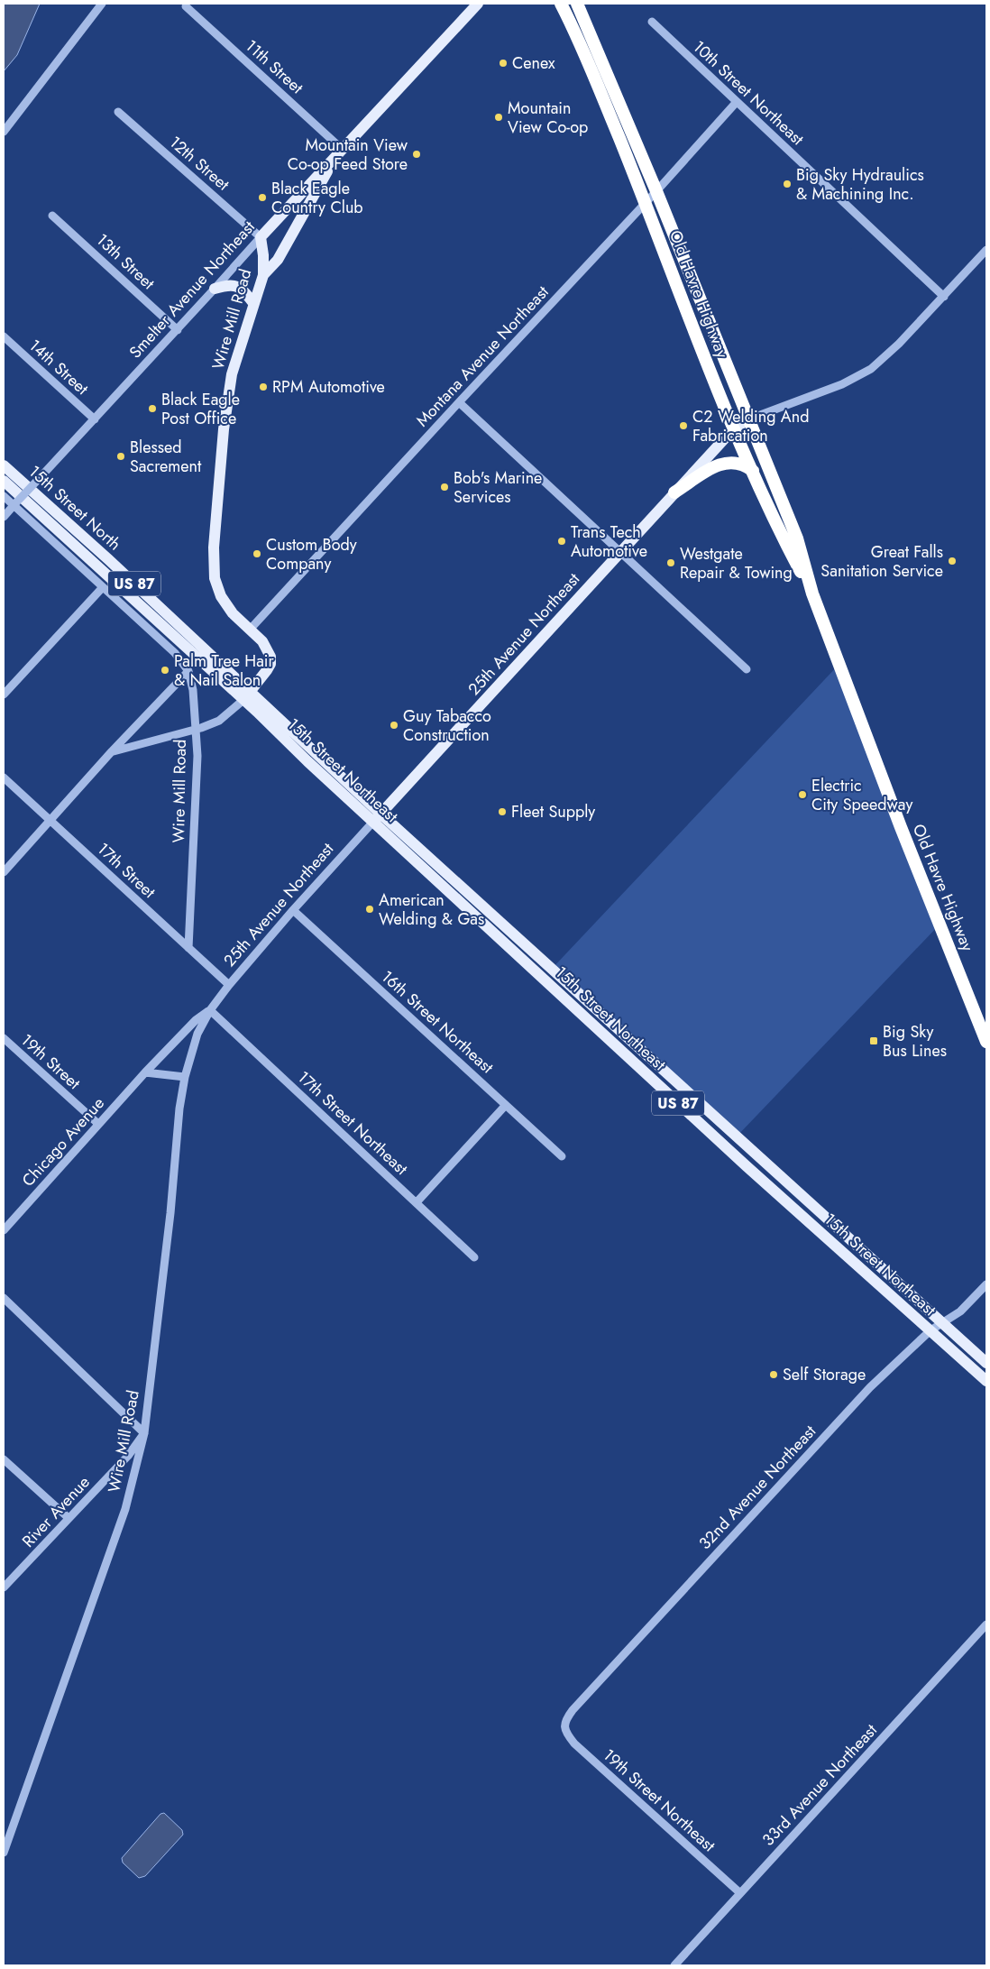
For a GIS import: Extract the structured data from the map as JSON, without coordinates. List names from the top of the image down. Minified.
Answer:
{"streets":{"highway":["Old Havre Highway"],"main road":["Smelter Avenue Northeast","Wire Mill Road","15th Street North","US 87","25th Avenue Northeast","15th Street Northeast"],"street":["11th Street","10th Street Northeast","12th Street","13th Street","Montana Avenue Northeast","14th Street","17th Street","16th Street Northeast","19th Street","17th Street Northeast","Chicago Avenue","32nd Avenue Northeast","River Avenue","33rd Avenue Northeast","19th Street Northeast"]},"crossings":[["11th Street","Smelter Avenue Northeast"],["10th Street Northeast","Montana Avenue Northeast"],["10th Street Northeast","25th Avenue Northeast"],["12th Street","Smelter Avenue Northeast"],["12th Street","Wire Mill Road"],["13th Street","Smelter Avenue Northeast"],["Smelter Avenue Northeast","Wire Mill Road"],["Smelter Avenue Northeast","14th Street"],["Old Havre Highway","Montana Avenue Northeast"],["Old Havre Highway","25th Avenue Northeast"],["Wire Mill Road","Montana Avenue Northeast"],["Wire Mill Road","15th Street North"],["Wire Mill Road","25th Avenue Northeast"],["Wire Mill Road","17th Street"],["Wire Mill Road","River Avenue"],["15th Street North","15th Street Northeast"],["25th Avenue Northeast","15th Street Northeast"],["25th Avenue Northeast","17th Street"],["25th Avenue Northeast","16th Street Northeast"],["25th Avenue Northeast","17th Street Northeast"],["25th Avenue Northeast","Chicago Avenue"],["15th Street Northeast","32nd Avenue Northeast"],["19th Street","Chicago Avenue"],["17th Street Northeast","Chicago Avenue"],["32nd Avenue Northeast","19th Street Northeast"],["33rd Avenue Northeast","19th Street Northeast"]],"places":{"other":["Cenex","Mountain View Co-op","Mountain View Co-op Feed Store","Big Sky Hydraulics & Machining Inc.","Black Eagle Country Club","RPM Automotive","Black Eagle Post Office","C2 Welding And Fabrication","Blessed Sacrement","Bob's Marine Services","Trans Tech Automotive","Custom Body Company","Great Falls Sanitation Service","Westgate Repair & Towing","Palm Tree Hair & Nail Salon","Guy Tabacco Construction","Electric City Speedway","Fleet Supply","American Welding & Gas","Self Storage"],"transit":["Big Sky Bus Lines"]}}
